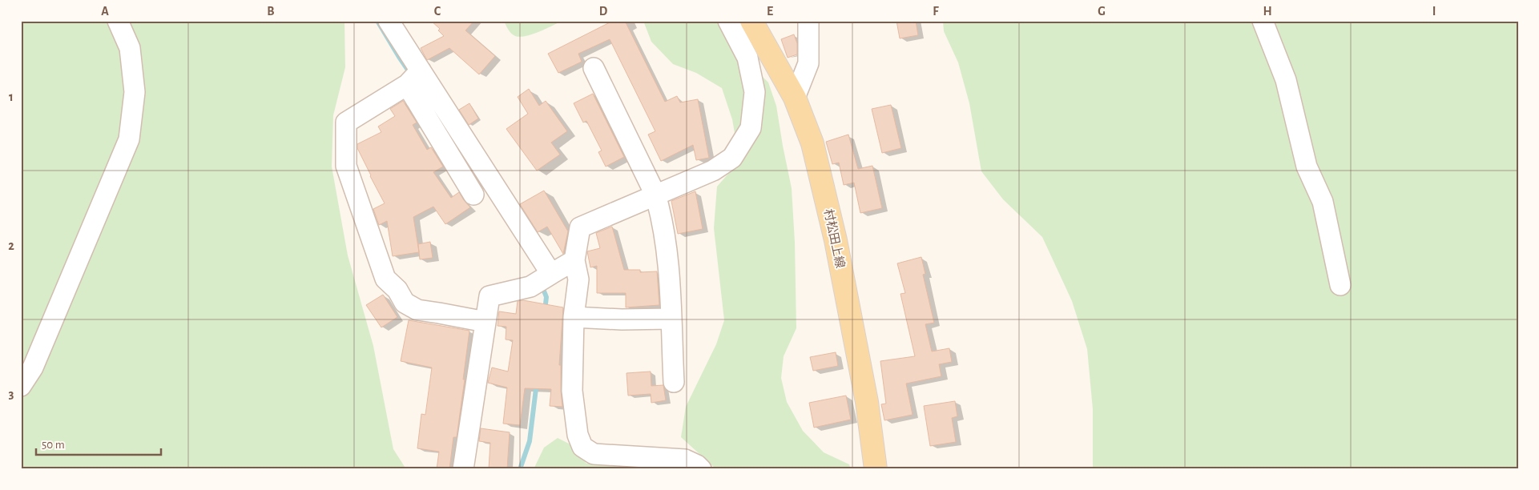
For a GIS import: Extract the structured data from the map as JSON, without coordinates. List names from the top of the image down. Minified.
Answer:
{"streets":{"main road":["村松田上線"]},"scale_bar":"50 m","grid":{"columns":["A","B","C","D","E","F","G","H","I"],"rows":["1","2","3"]}}
